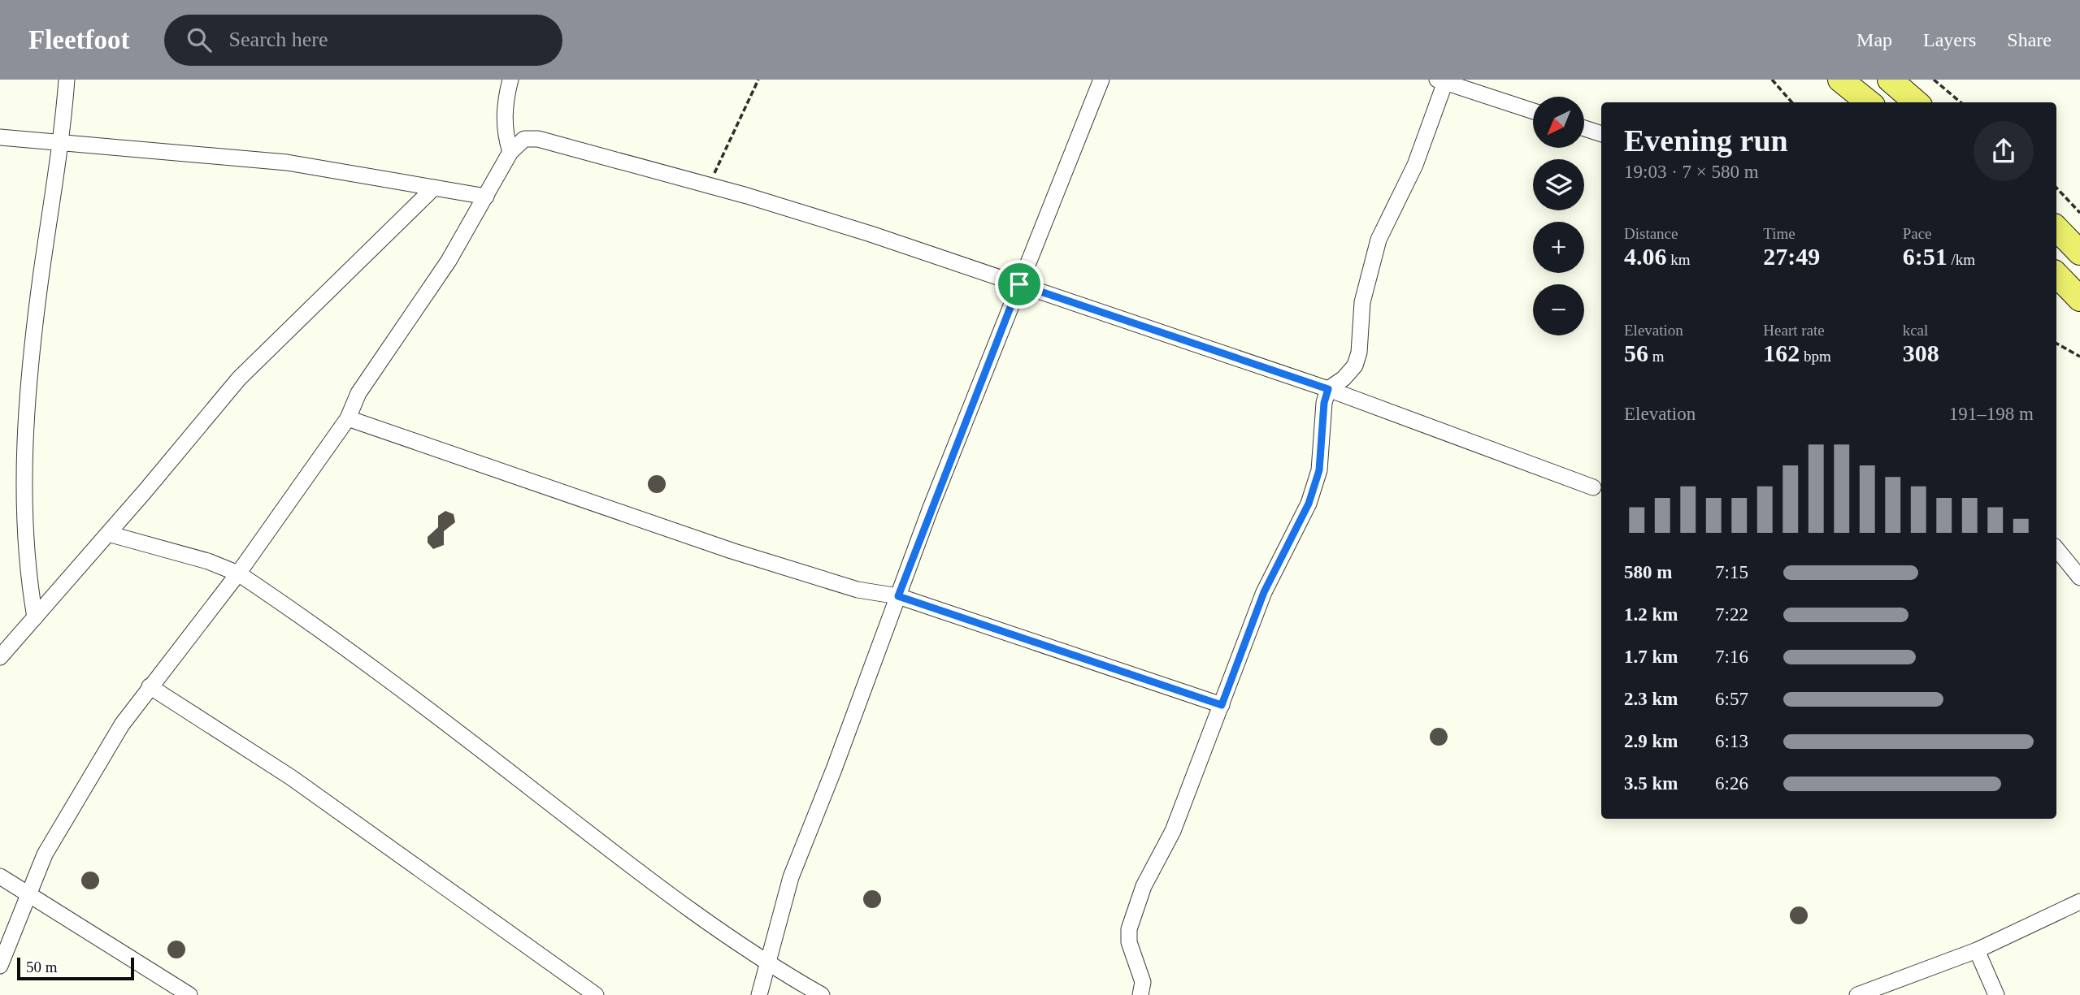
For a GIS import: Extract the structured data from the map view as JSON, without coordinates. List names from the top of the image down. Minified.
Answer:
{"scale_bar":"50 m","north":"bottom left","page":{"header":"Fleetfoot","search":"Search here","nav":["Map","Layers","Share"],"map_buttons":["+","−"],"heading":["Evening run","19:03 · 7 × 580 m"],"stats":[["Distance","4.06 km"],["Time","27:49"],["Pace","6:51 /km"],["Elevation","56 m"],["Heart rate","162 bpm"],["kcal","308"]],"chart":["Elevation","191–198 m"],"list":[{"name":"580 m","note":"7:15"},{"name":"1.2 km","note":"7:22"},{"name":"1.7 km","note":"7:16"},{"name":"2.3 km","note":"6:57"},{"name":"2.9 km","note":"6:13"},{"name":"3.5 km","note":"6:26"}],"scale":"50 m"}}
